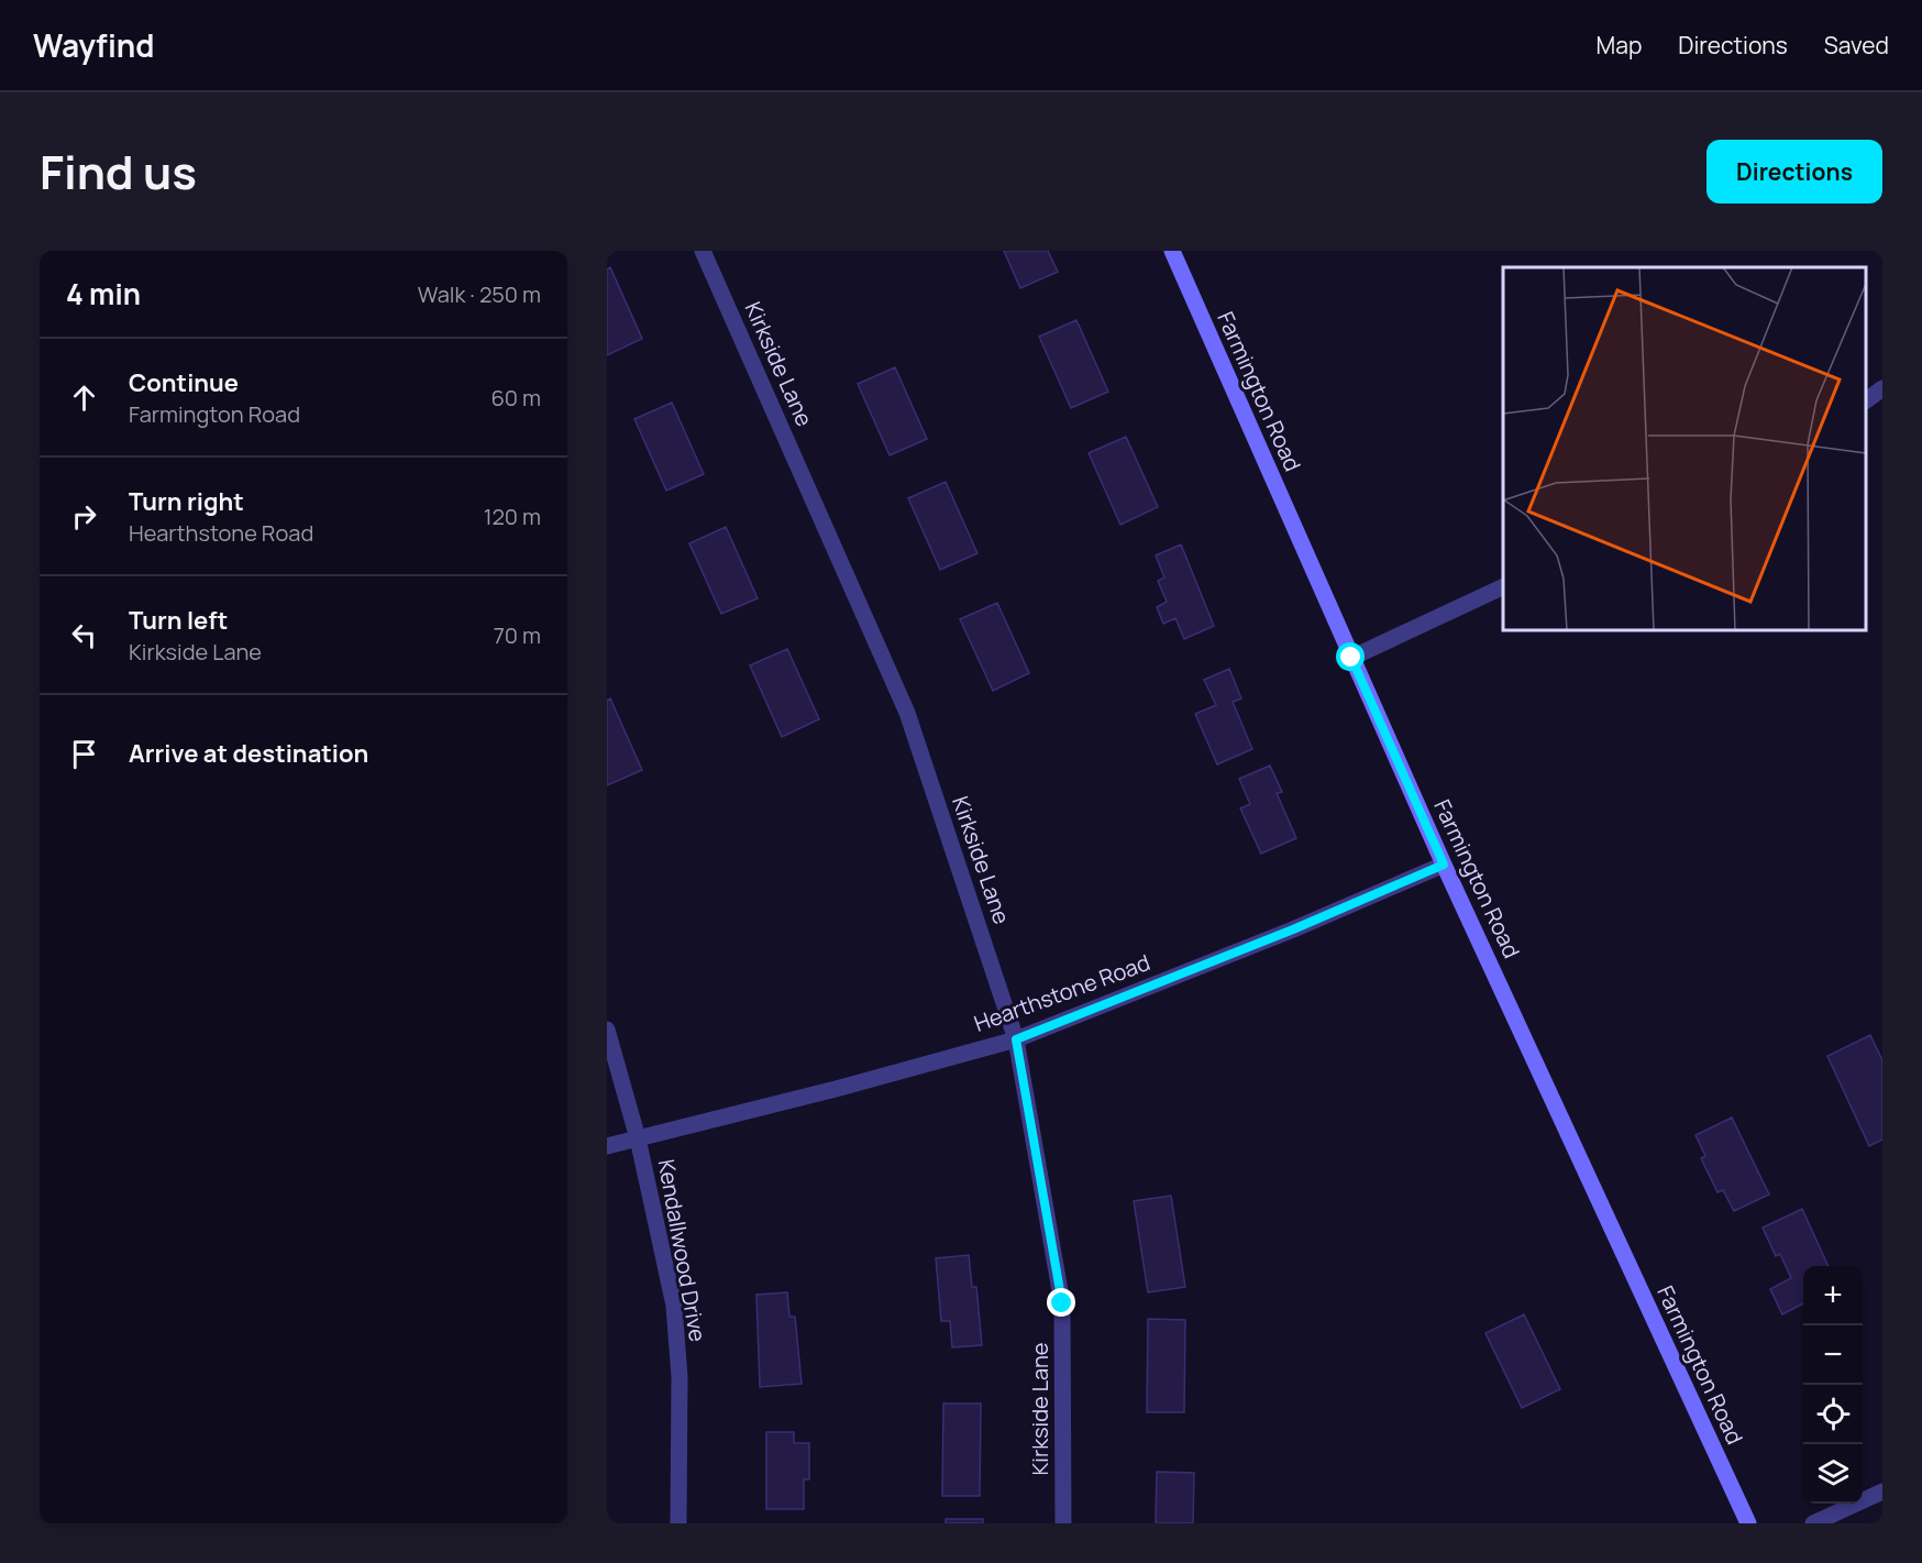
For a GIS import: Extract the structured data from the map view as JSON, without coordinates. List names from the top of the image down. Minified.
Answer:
{"streets":{"street":["Kirkside Lane","Farmington Road","Hearthstone Road","Kendallwood Drive"]},"crossings":[["Kirkside Lane","Hearthstone Road"],["Farmington Road","Hearthstone Road"],["Hearthstone Road","Kendallwood Drive"]],"page":{"header":"Wayfind","nav":["Map","Directions","Saved"],"title":"Find us","buttons":"Directions","heading":["4 min","Walk · 250 m"],"list":[["Continue","Farmington Road","60 m"],["Turn right","Hearthstone Road","120 m"],["Turn left","Kirkside Lane","70 m"],"Arrive at destination"],"map_buttons":["+","−"]}}
